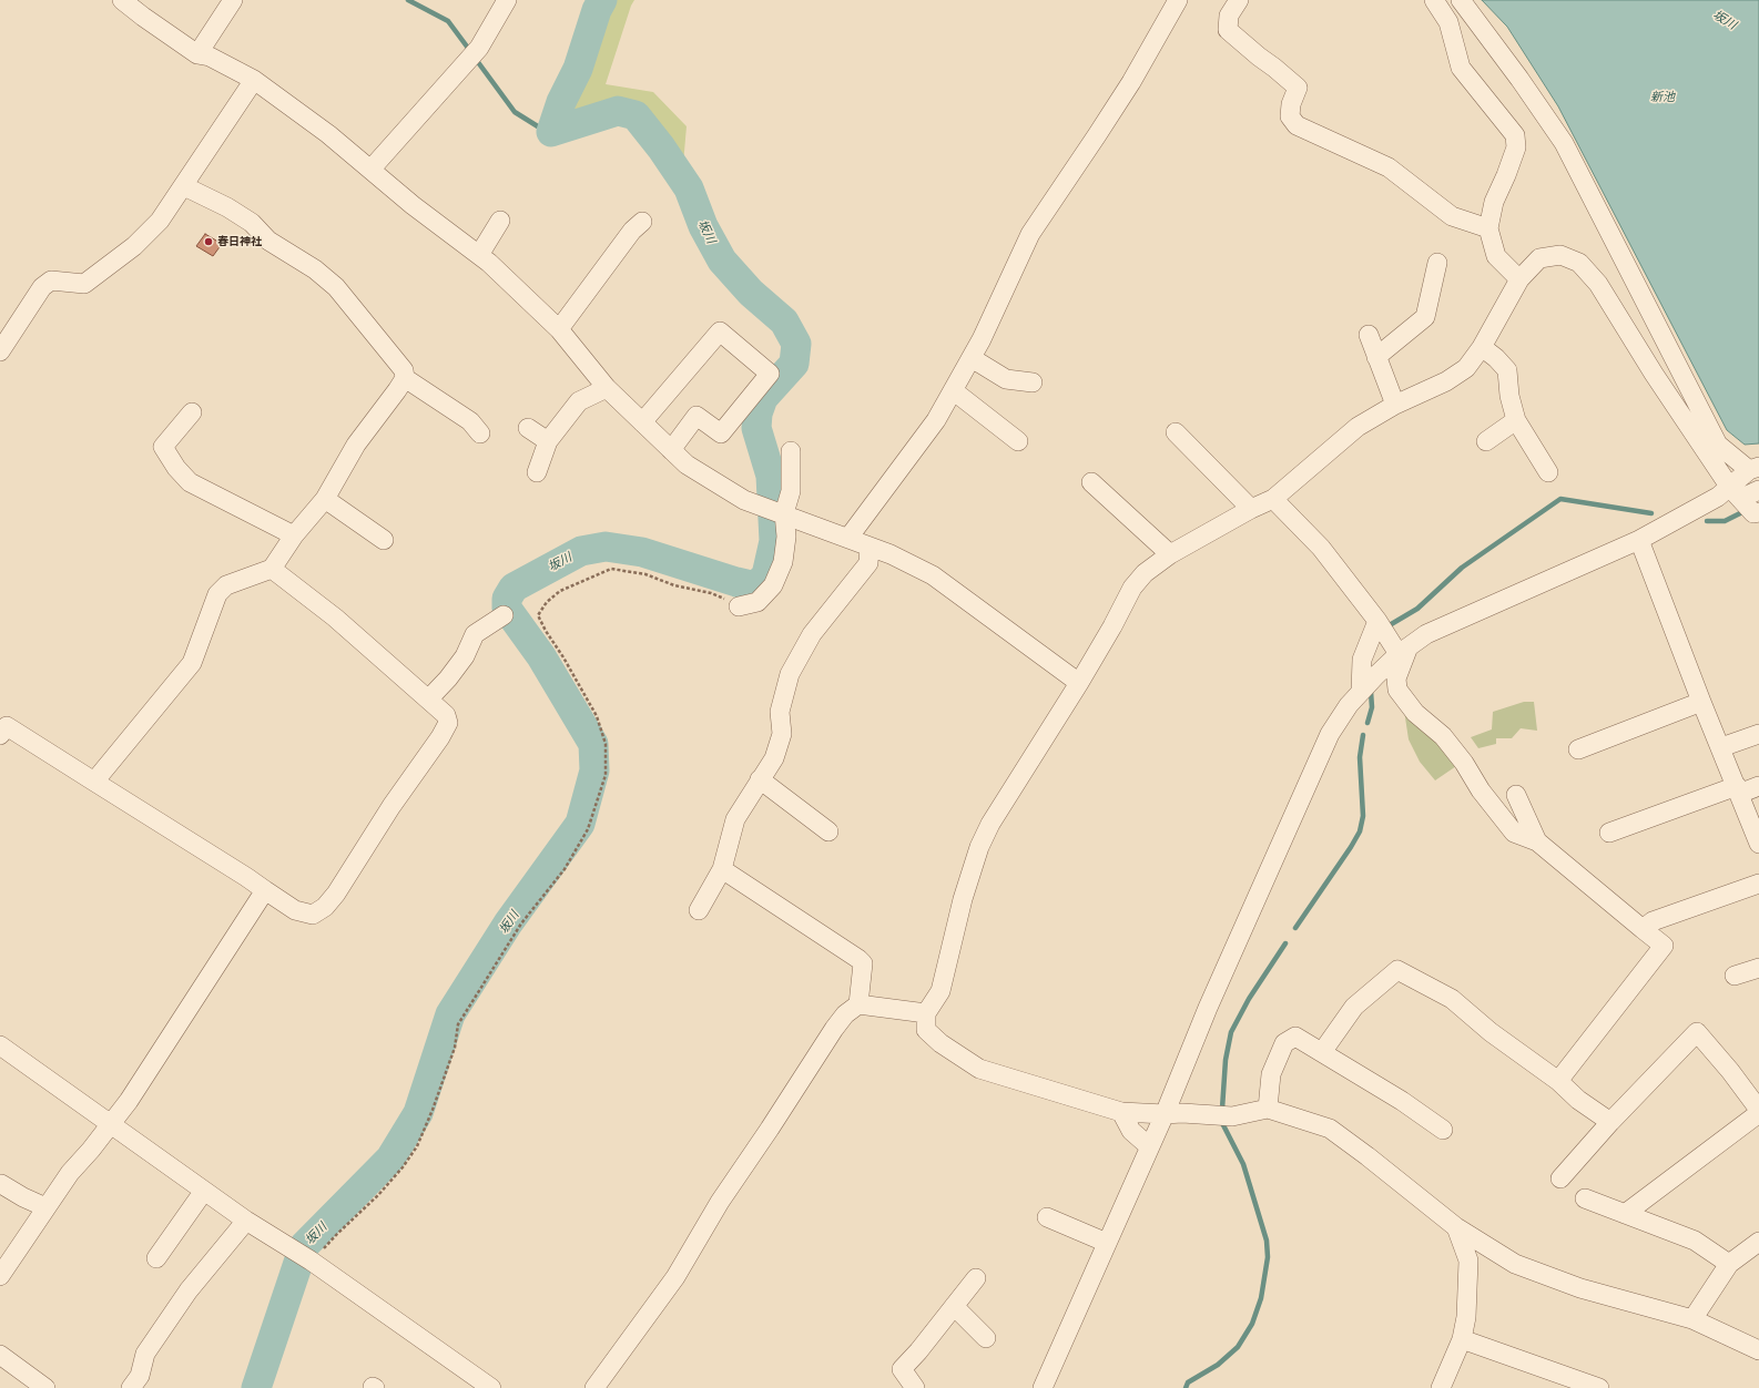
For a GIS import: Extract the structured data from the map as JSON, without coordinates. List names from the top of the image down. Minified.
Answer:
{"water":["坂川","新池"],"places":["春日神社"]}
